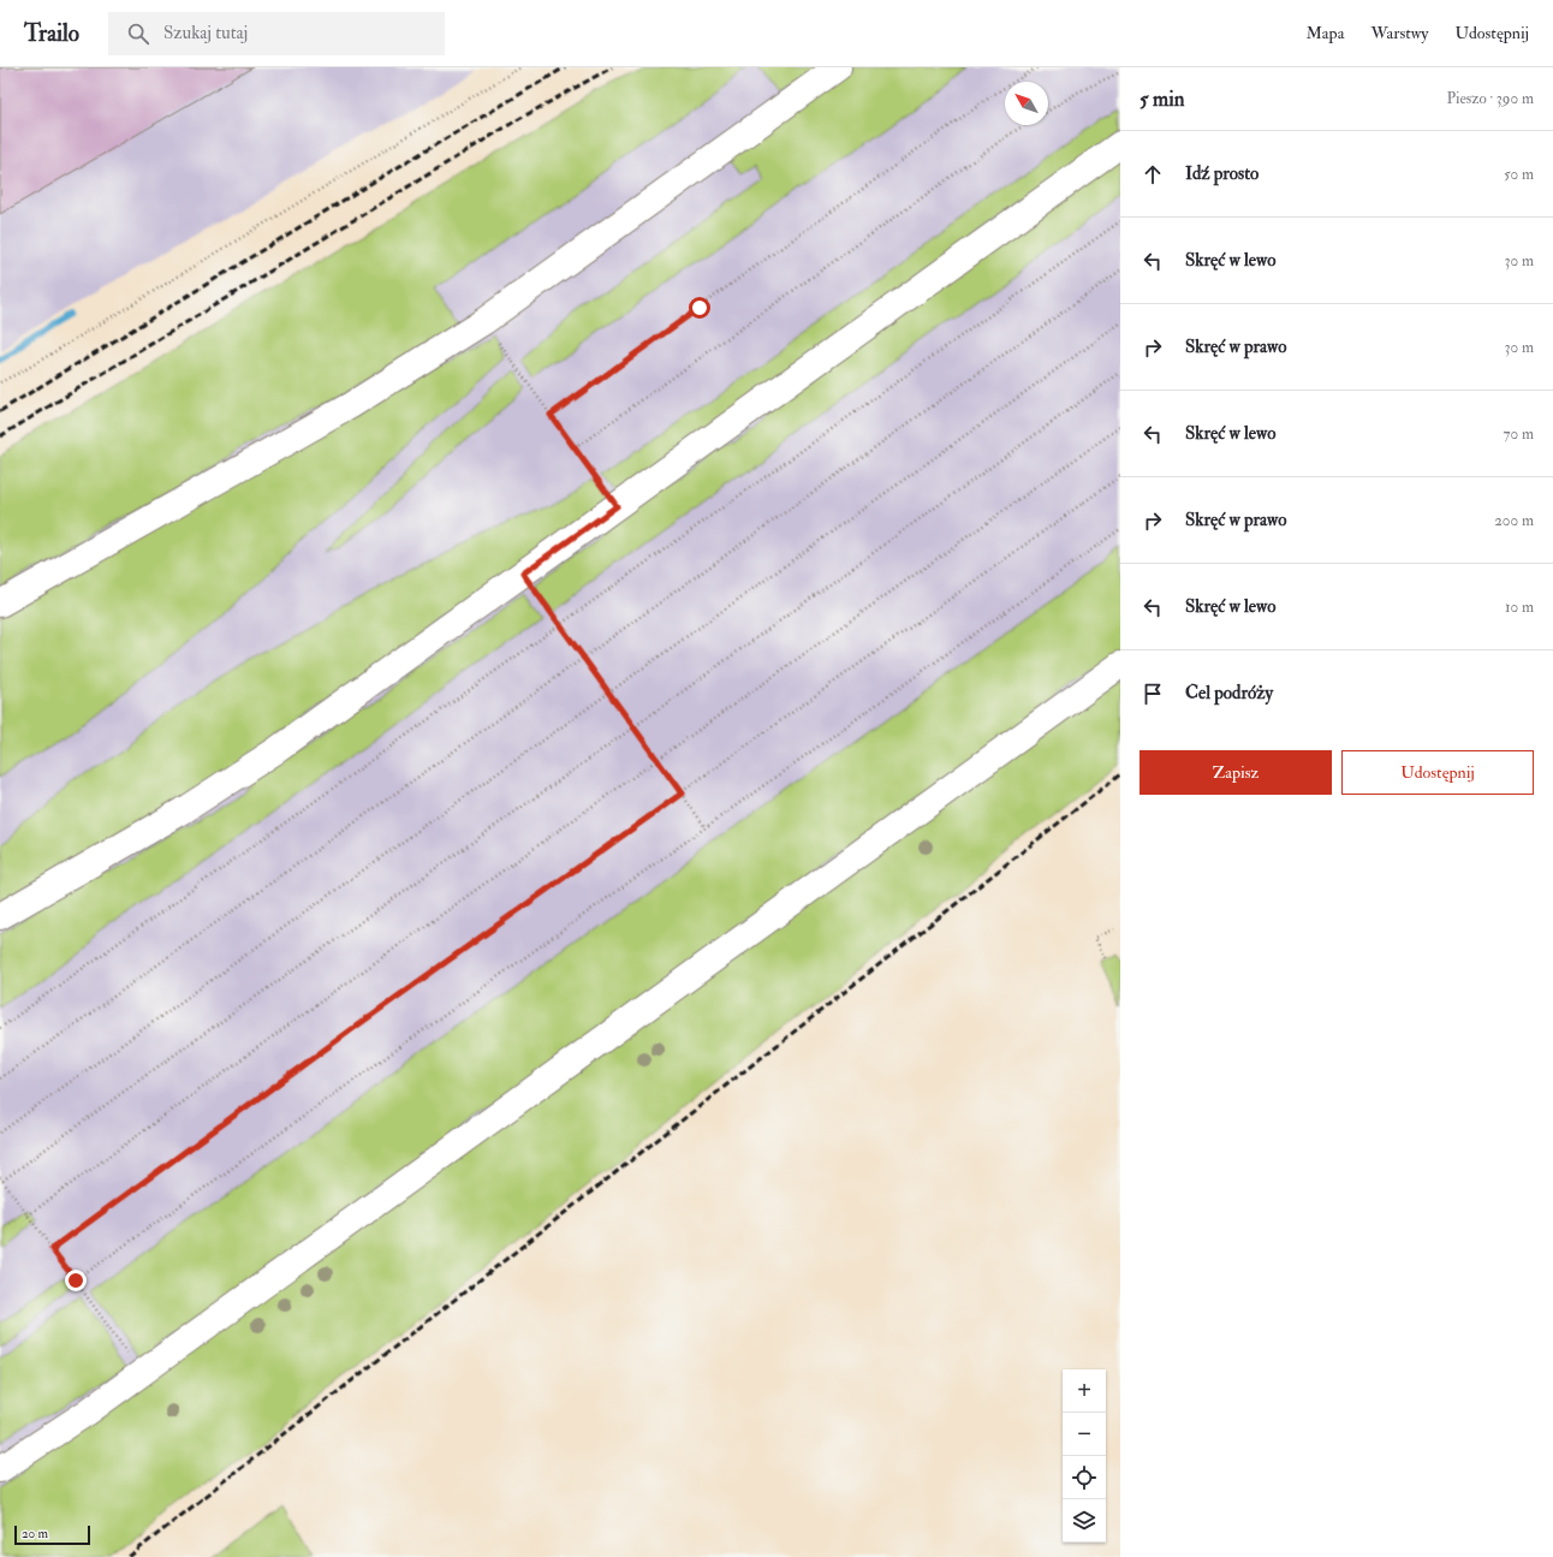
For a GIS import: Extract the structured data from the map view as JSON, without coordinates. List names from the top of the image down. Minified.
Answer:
{"scale_bar":"20 m","north":"top left","page":{"header":"Trailo","search":"Szukaj tutaj","nav":["Mapa","Warstwy","Udostępnij"],"heading":["5 min","Pieszo · 390 m"],"list":[["Idź prosto","50 m"],["Skręć w lewo","30 m"],["Skręć w prawo","30 m"],["Skręć w lewo","70 m"],["Skręć w prawo","200 m"],["Skręć w lewo","10 m"],"Cel podróży"],"buttons":["Zapisz","Udostępnij"],"map_buttons":["+","−"],"scale":"20 m"}}
